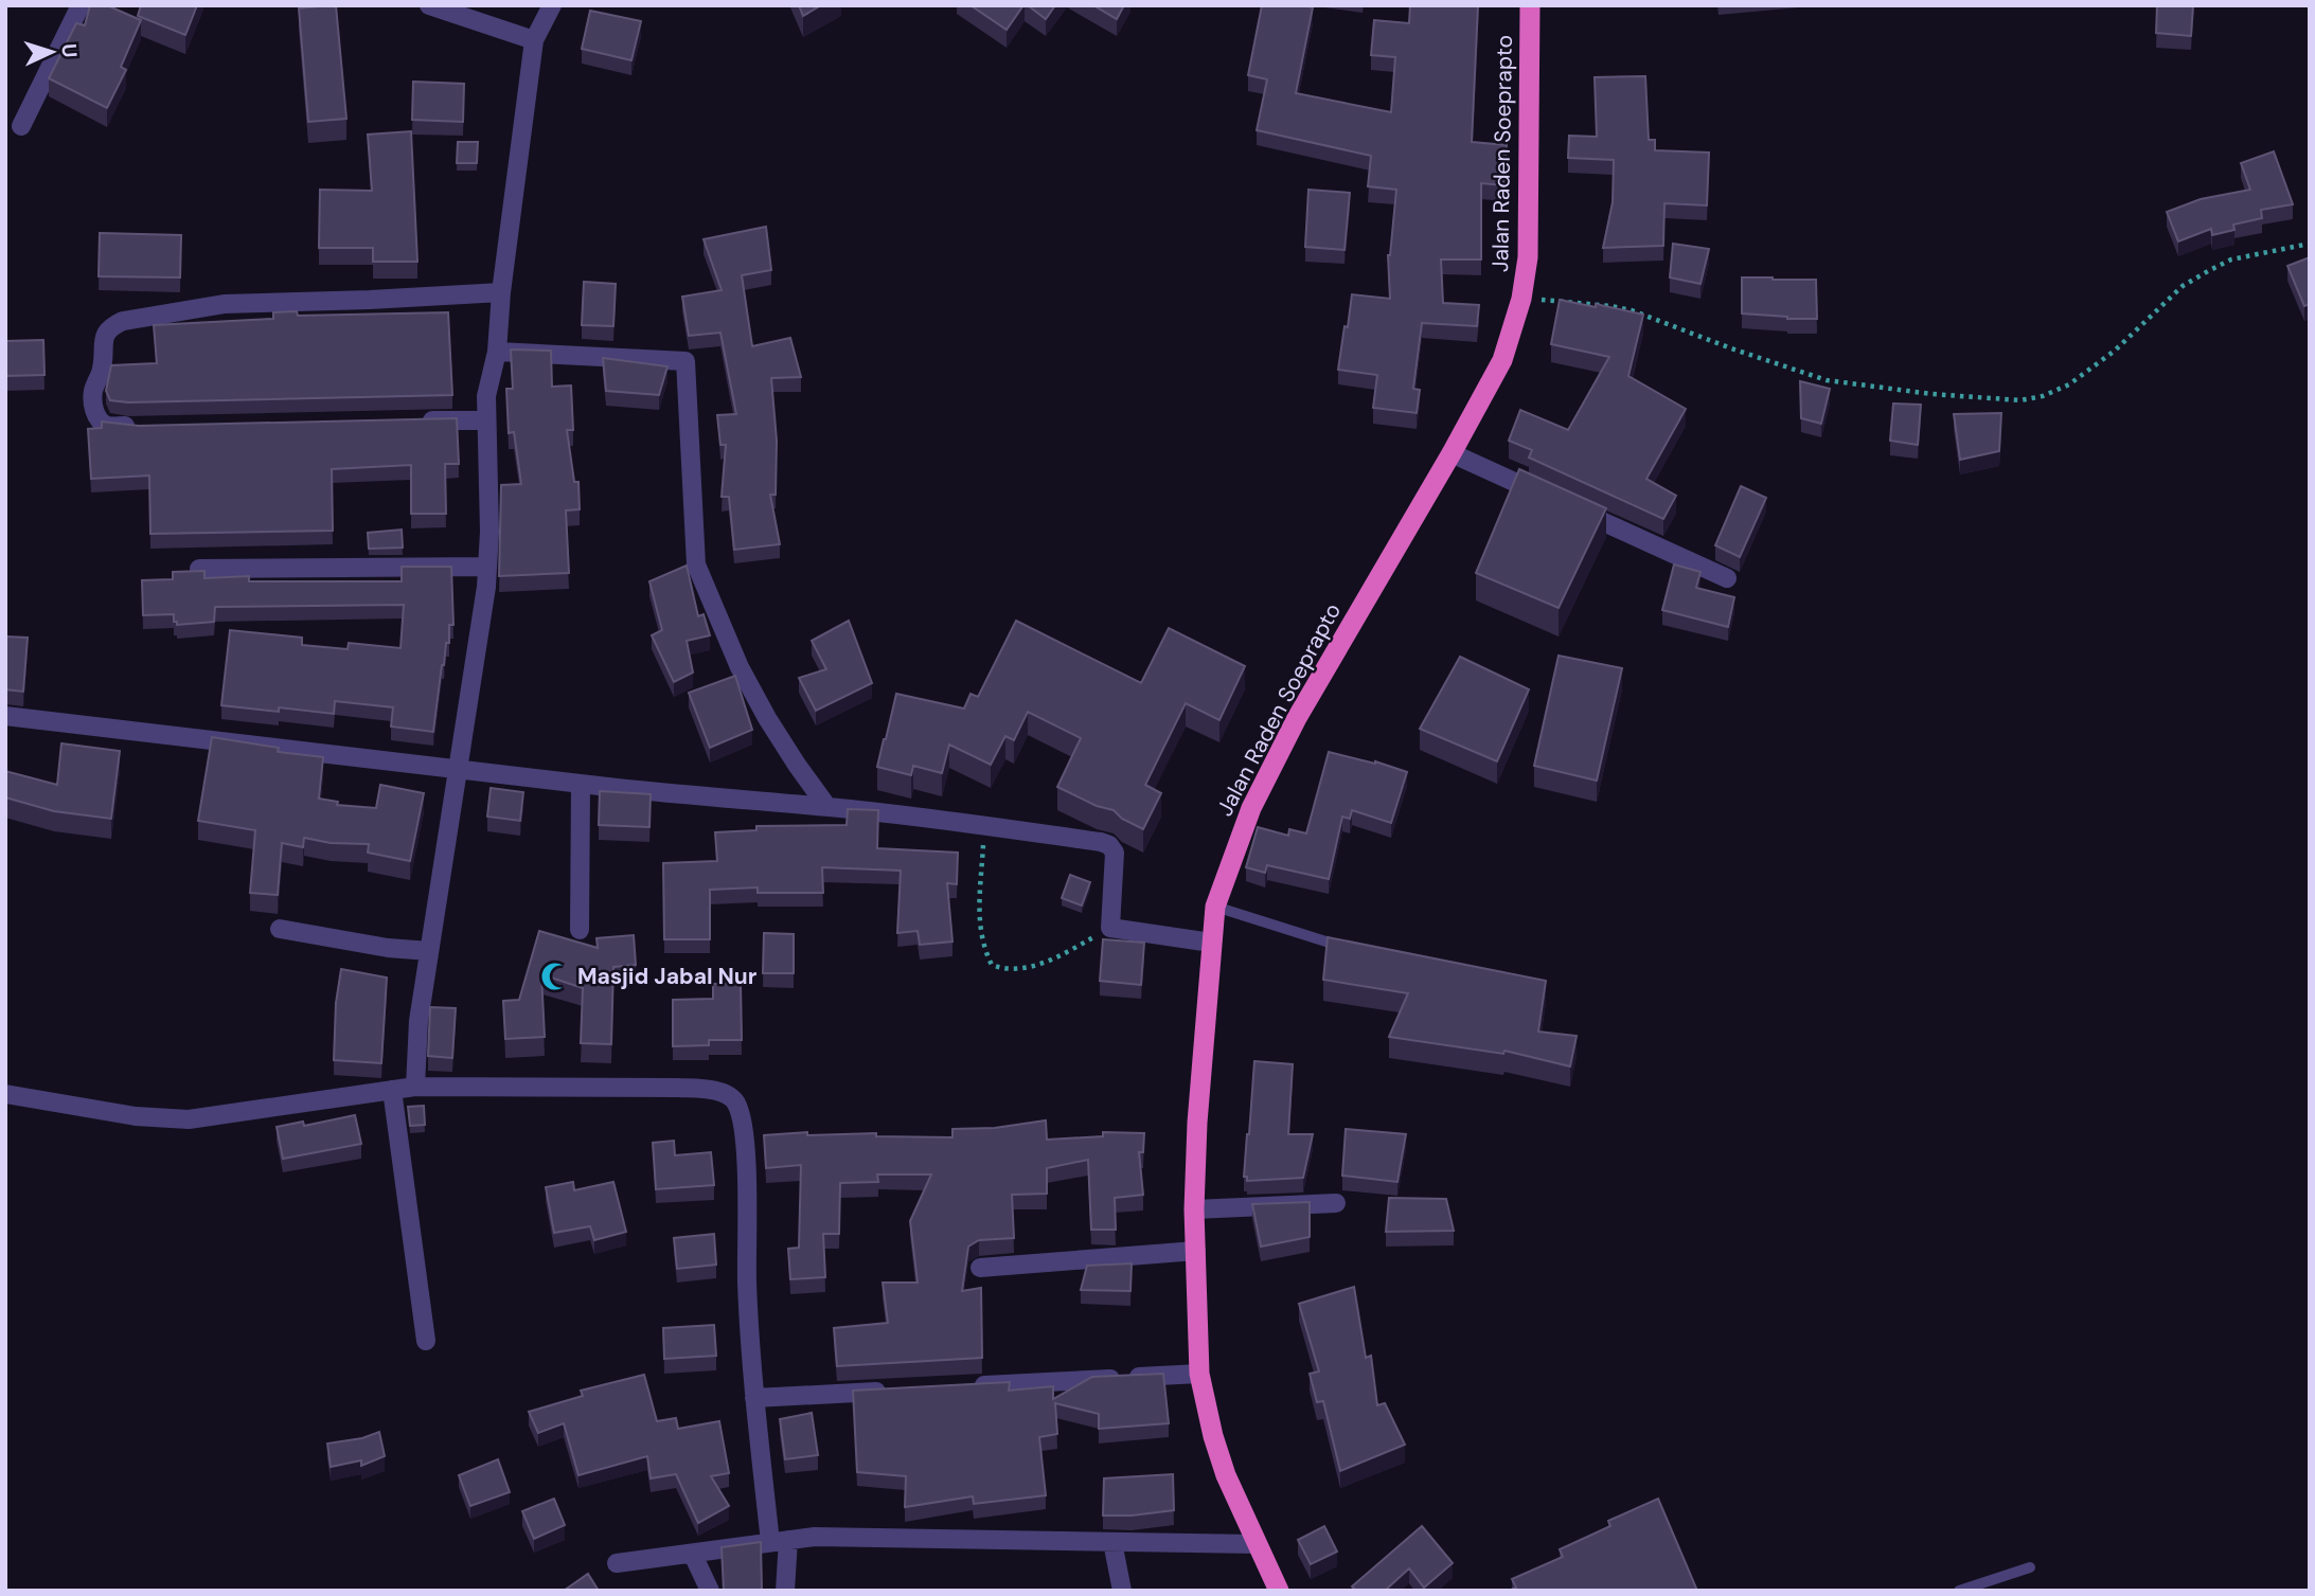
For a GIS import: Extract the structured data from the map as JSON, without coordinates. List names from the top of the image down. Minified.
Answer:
{"streets":{"highway":["Jalan Raden Soeprapto"]},"places":{"mosque":["Masjid Jabal Nur"]},"north":"right"}
